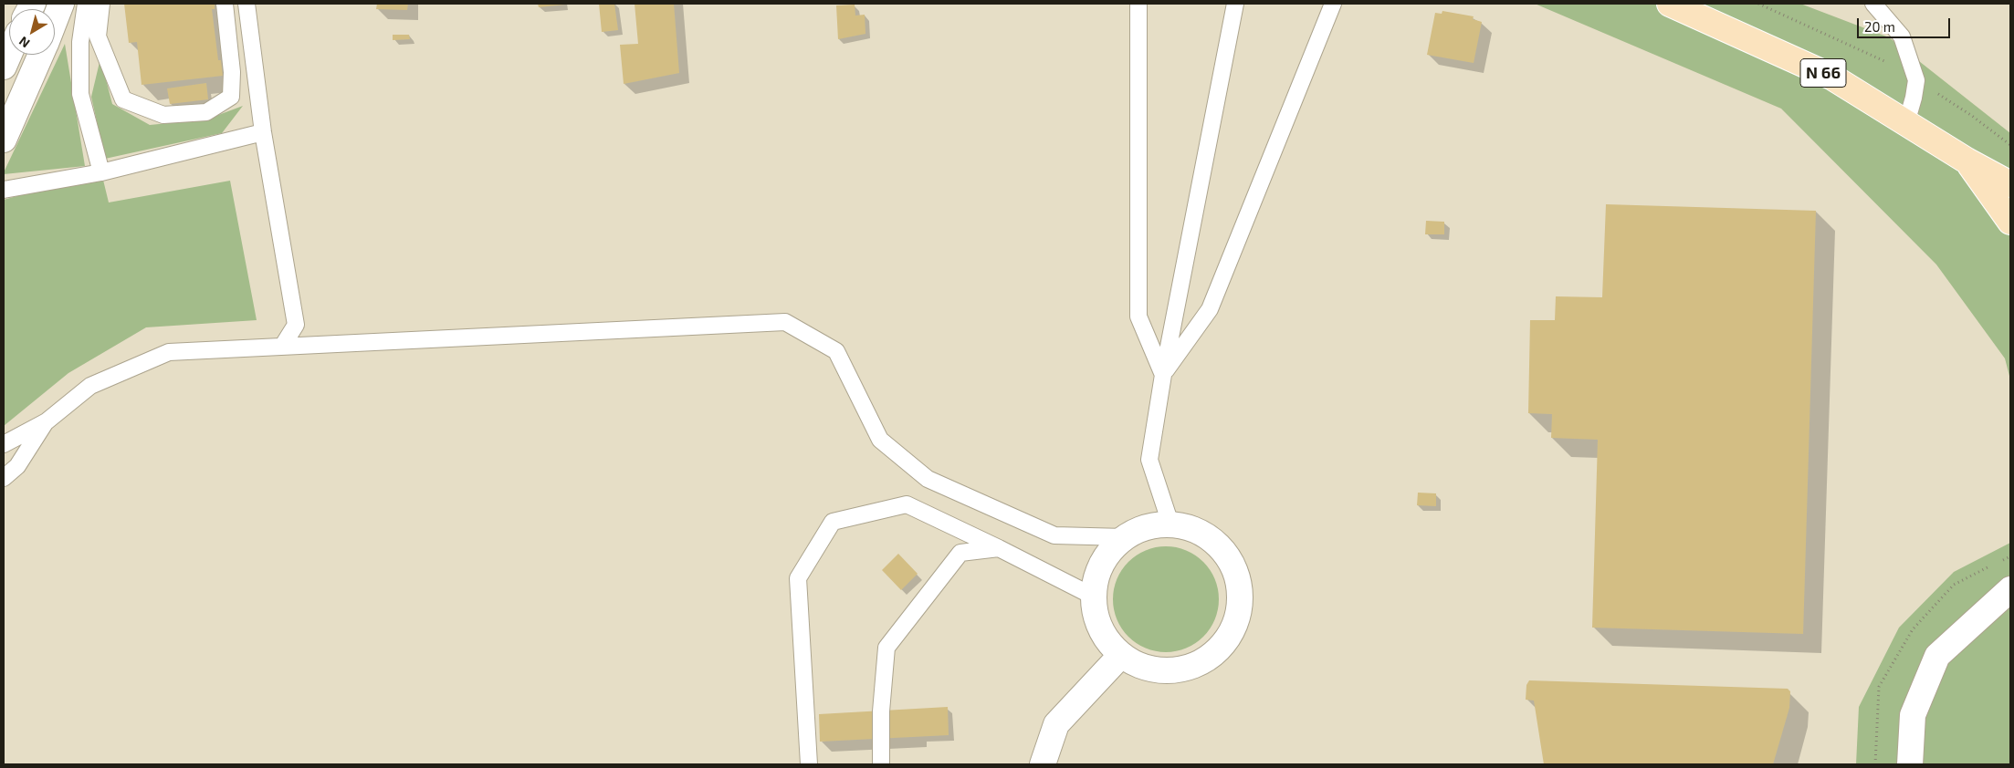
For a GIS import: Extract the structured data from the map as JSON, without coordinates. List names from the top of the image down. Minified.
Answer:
{"streets":{"main road":["N 66"]},"scale_bar":"20 m","north":"bottom left"}
